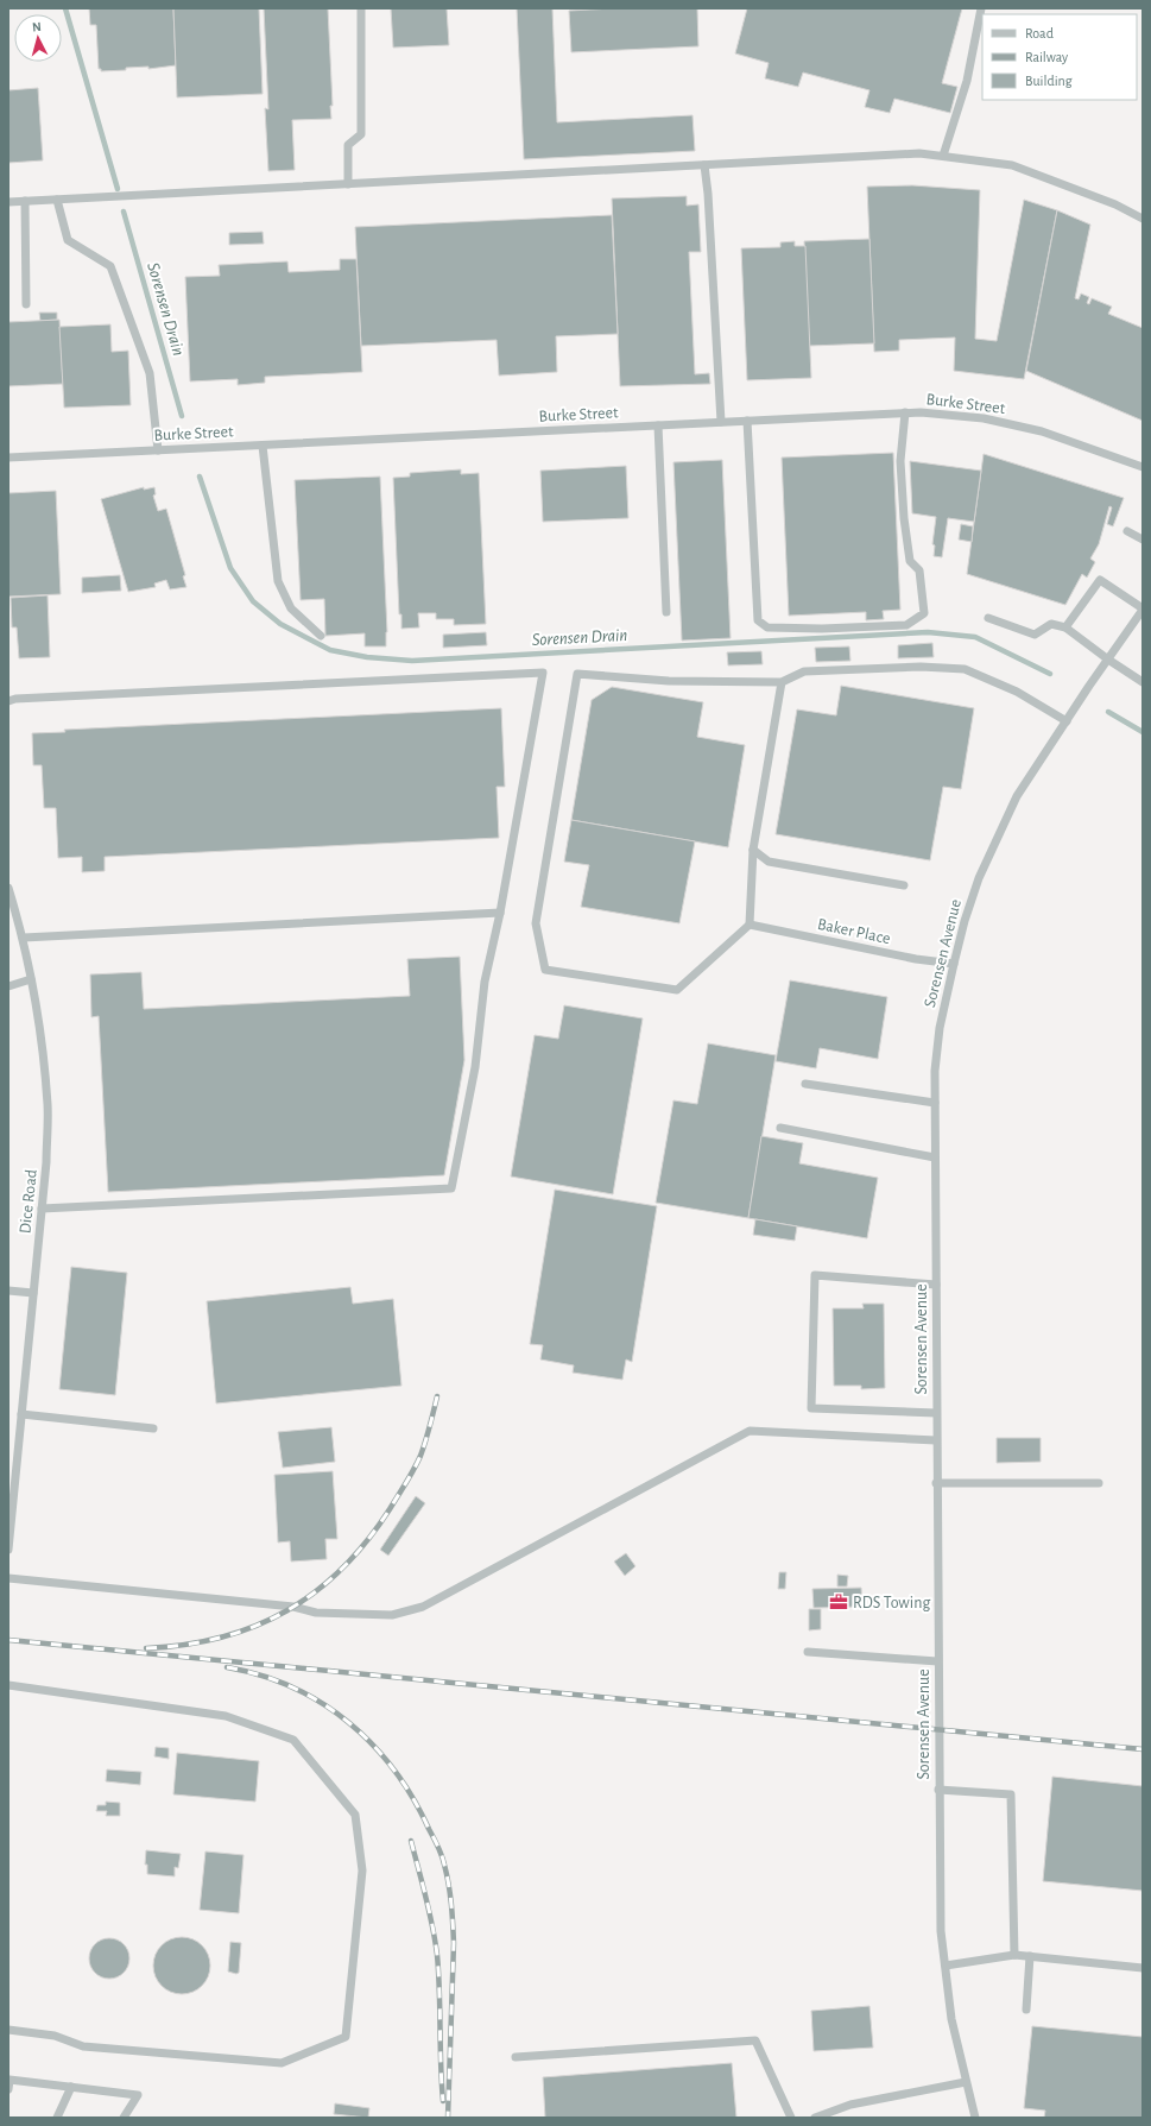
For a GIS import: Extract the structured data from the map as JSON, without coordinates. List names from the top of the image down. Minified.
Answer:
{"streets":{"street":["Burke Street","Baker Place","Sorensen Avenue","Dice Road"]},"crossings":[["Baker Place","Sorensen Avenue"]],"water":["Sorensen Drain"],"places":{"office":["RDS Towing"]},"legend":["Road","Railway","Building"],"north":"top"}
